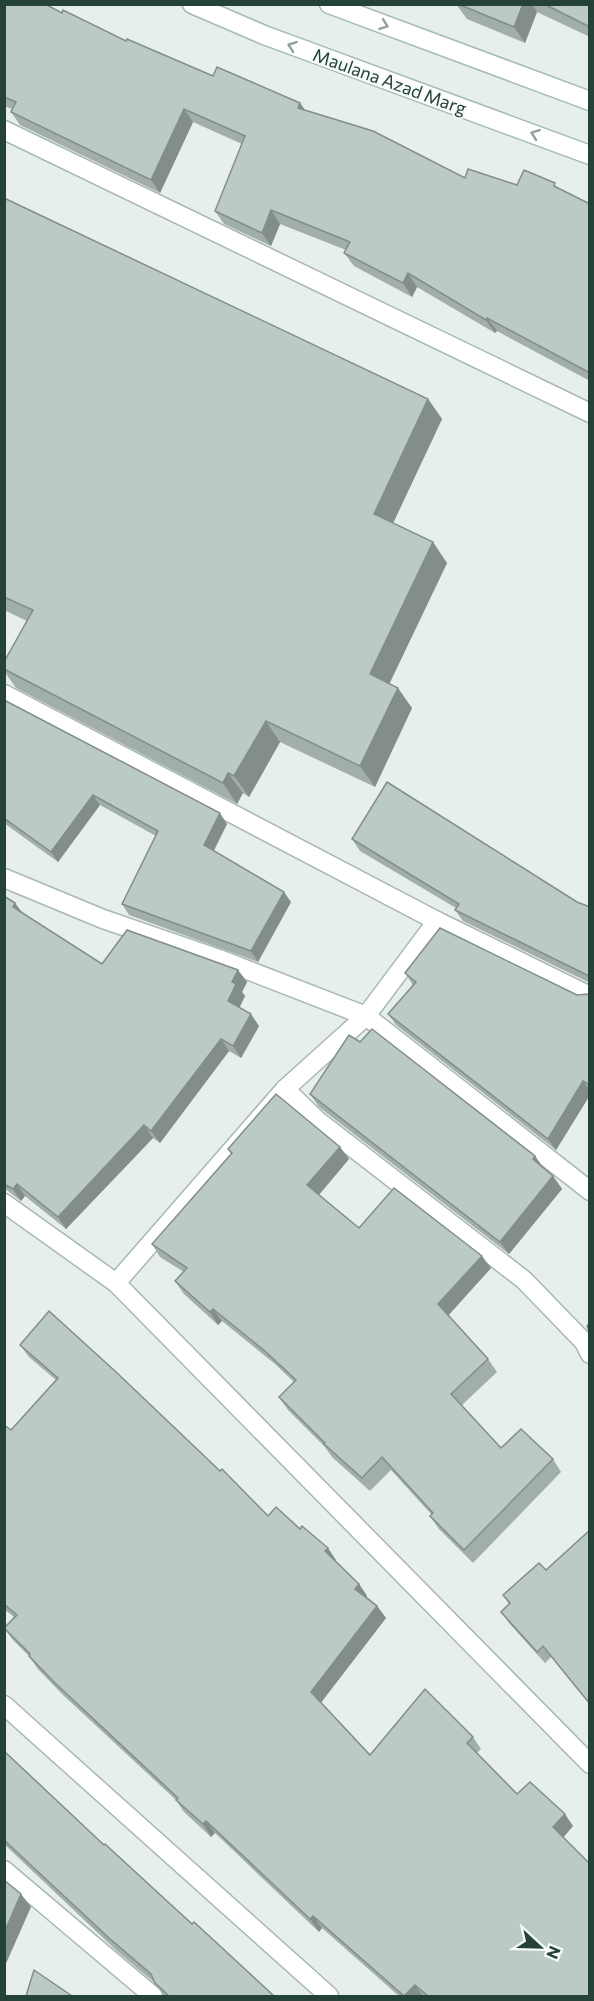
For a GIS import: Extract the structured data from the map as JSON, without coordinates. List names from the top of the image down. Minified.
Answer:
{"streets":{"street":["Maulana Azad Marg"]},"north":"right"}
